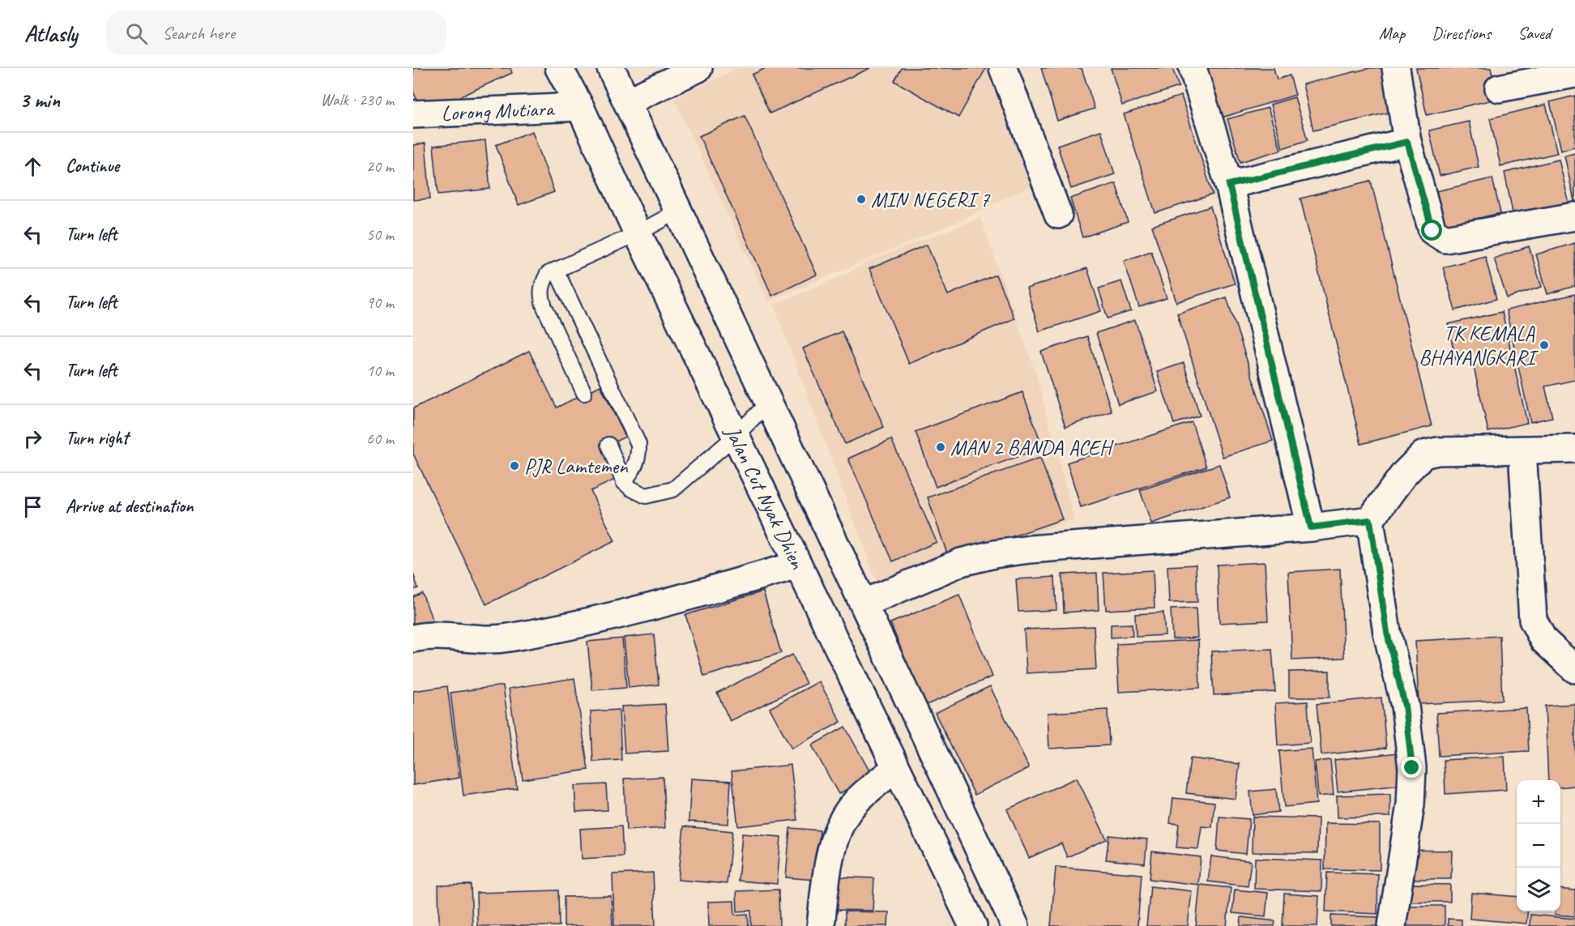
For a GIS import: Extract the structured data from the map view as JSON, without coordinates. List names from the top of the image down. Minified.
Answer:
{"streets":{"main road":["Lorong Mutiara","Jalan Cut Nyak Dhien"]},"crossings":[["Lorong Mutiara","Jalan Cut Nyak Dhien"]],"places":["MIN NEGERI 7","TK KEMALA BHAYANGKARI","MAN 2 BANDA ACEH","PJR Lamtemen"],"page":{"header":"Atlasly","search":"Search here","nav":["Map","Directions","Saved"],"heading":["3 min","Walk · 230 m"],"list":[["Continue","20 m"],["Turn left","50 m"],["Turn left","90 m"],["Turn left","10 m"],["Turn right","60 m"],"Arrive at destination"],"map_buttons":["+","−"]}}
